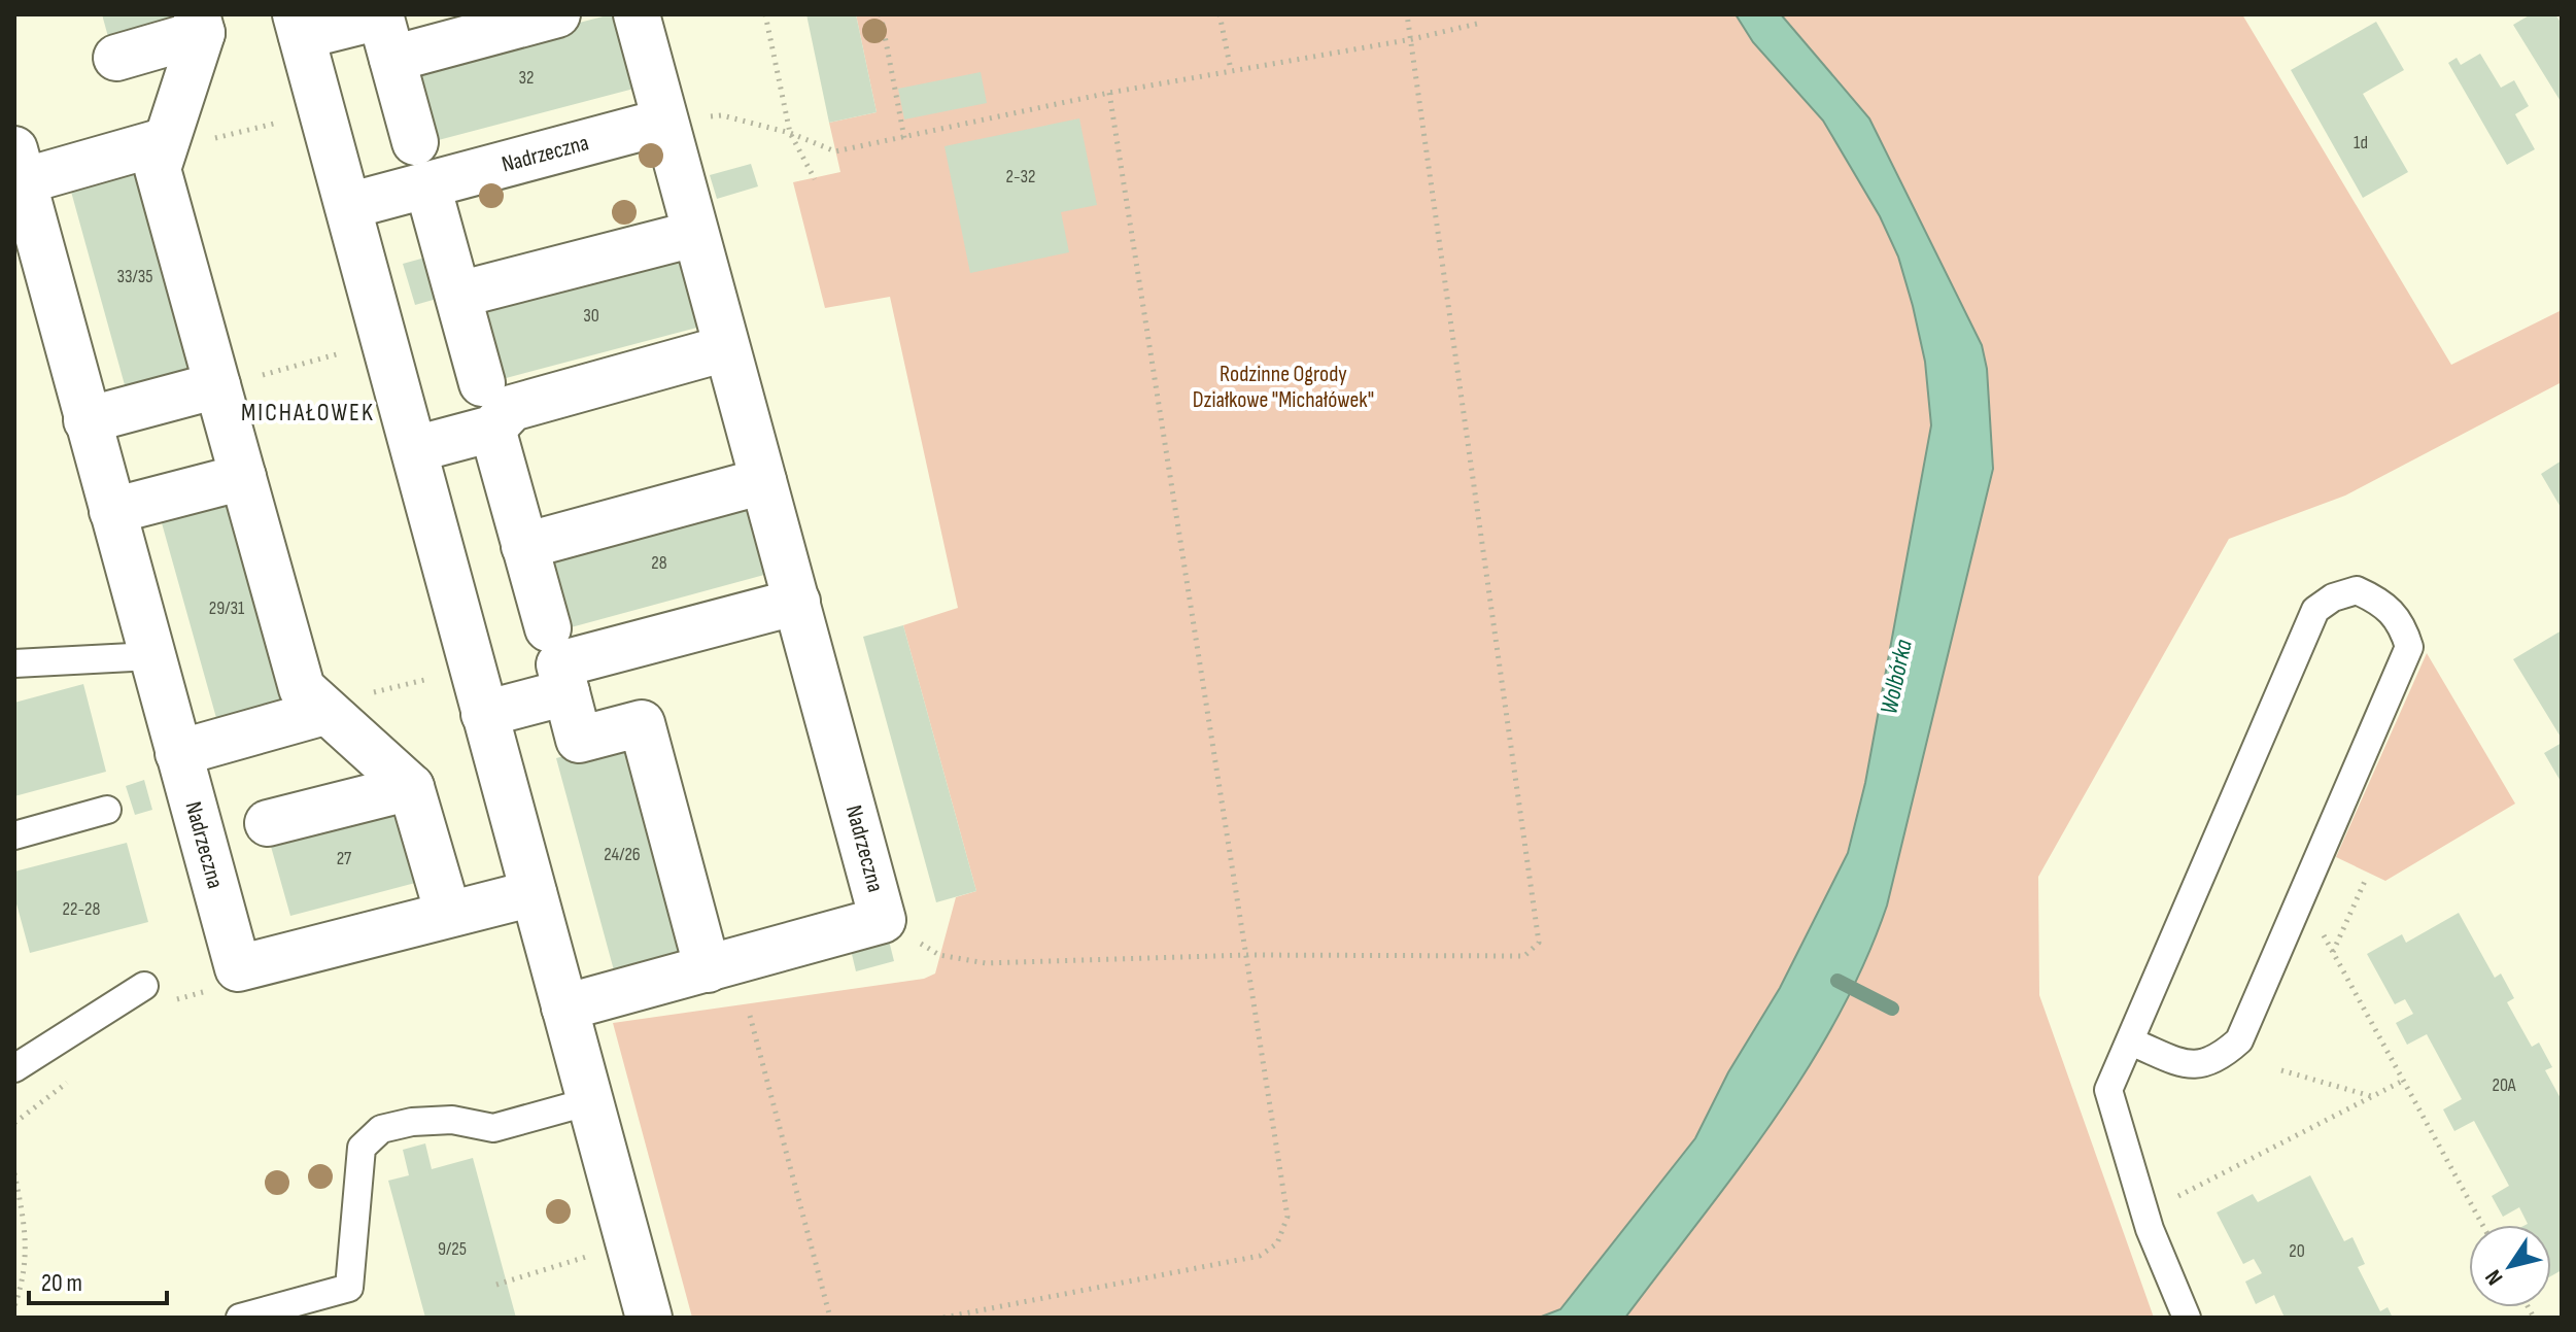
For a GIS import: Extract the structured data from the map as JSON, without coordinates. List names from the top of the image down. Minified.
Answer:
{"streets":{"street":["Nadrzeczna"]},"districts":["MICHAŁOWEK"],"water":["Wolbórka"],"parks":["Rodzinne Ogrody Działkowe \"Michałówek\""],"house_numbers":["32","1d","2-32","33/35","30","28","29/31","24/26","27","22-28","20A","9/25","20"],"scale_bar":"20 m","north":"bottom left"}
